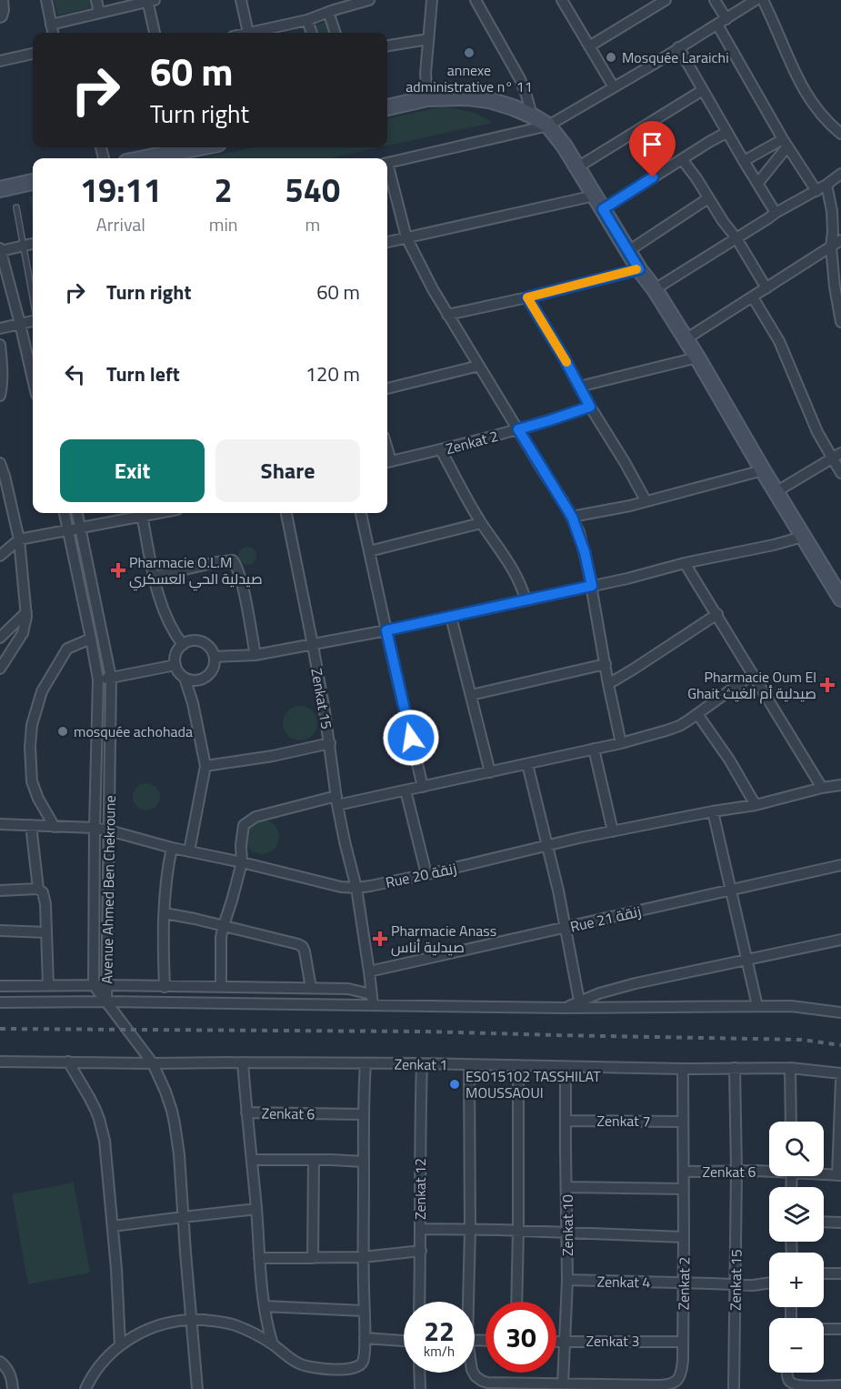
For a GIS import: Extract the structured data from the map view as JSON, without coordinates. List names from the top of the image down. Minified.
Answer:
{"streets":{"street":["Zenkat 2","Zenkat 15","Rue 20 زنقة","Avenue Ahmed Ben Chekroune","Rue 21 زنقة","Zenkat 1","Zenkat 6","Zenkat 7","Zenkat 12","Zenkat 10","Zenkat 4","Zenkat 3"]},"crossings":[["Zenkat 2","Zenkat 1"],["Zenkat 2","Zenkat 6"],["Zenkat 2","Zenkat 7"],["Zenkat 2","Zenkat 10"],["Zenkat 2","Zenkat 4"],["Zenkat 2","Zenkat 3"],["Zenkat 15","Rue 20 زنقة"],["Zenkat 15","Rue 21 زنقة"],["Zenkat 15","Zenkat 1"],["Zenkat 15","Zenkat 6"],["Zenkat 15","Zenkat 4"],["Rue 20 زنقة","Avenue Ahmed Ben Chekroune"],["Zenkat 1","Zenkat 12"],["Zenkat 1","Zenkat 10"],["Zenkat 7","Zenkat 10"],["Zenkat 10","Zenkat 4"],["Zenkat 10","Zenkat 3"]],"places":{"other":["annexe administrative n° 11","Mosquée Laraichi","mosquée achohada","ES015102 TASSHILAT MOUSSAOUI"],"health":["Pharmacie O.L.M صيدلية الحي العسكري","Pharmacie Oum El Ghait صيدلية أم الغيث","Pharmacie Anass صيدلية أناس"]},"page":{"turn":["60 m","Turn right"],"eta":["19:11","Arrival","2","min","540","m"],"list":[{"name":"Turn right","value":"60 m"},{"name":"Turn left","value":"120 m"}],"buttons":["Exit","Share"],"map_buttons":["+","−"],"speed":"22 km/h","limit":"30"}}
